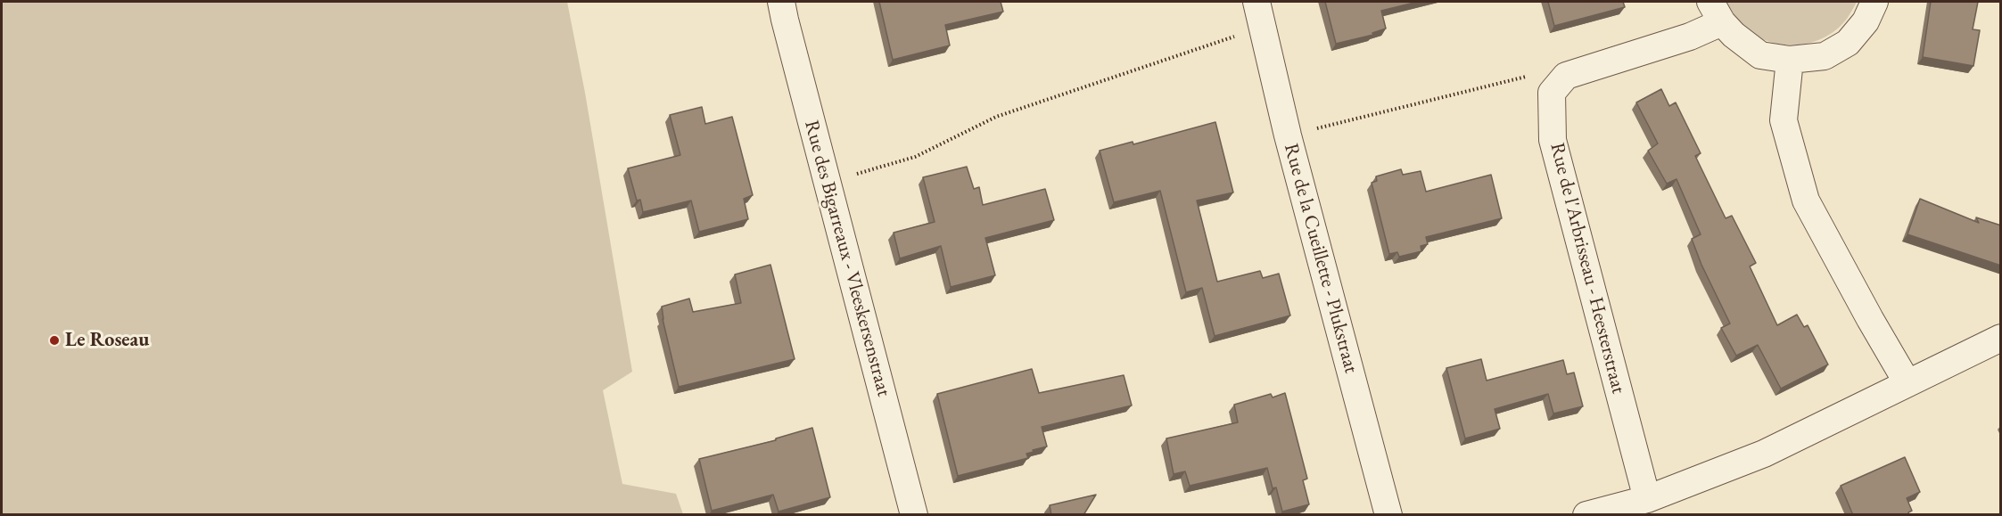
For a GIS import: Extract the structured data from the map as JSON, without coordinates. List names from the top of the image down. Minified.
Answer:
{"streets":{"street":["Rue des Bigarreaux - Vleeskersenstraat","Rue de la Cueillette - Plukstraat","Rue de l'Arbrisseau - Heesterstraat"]},"places":["Le Roseau"]}
